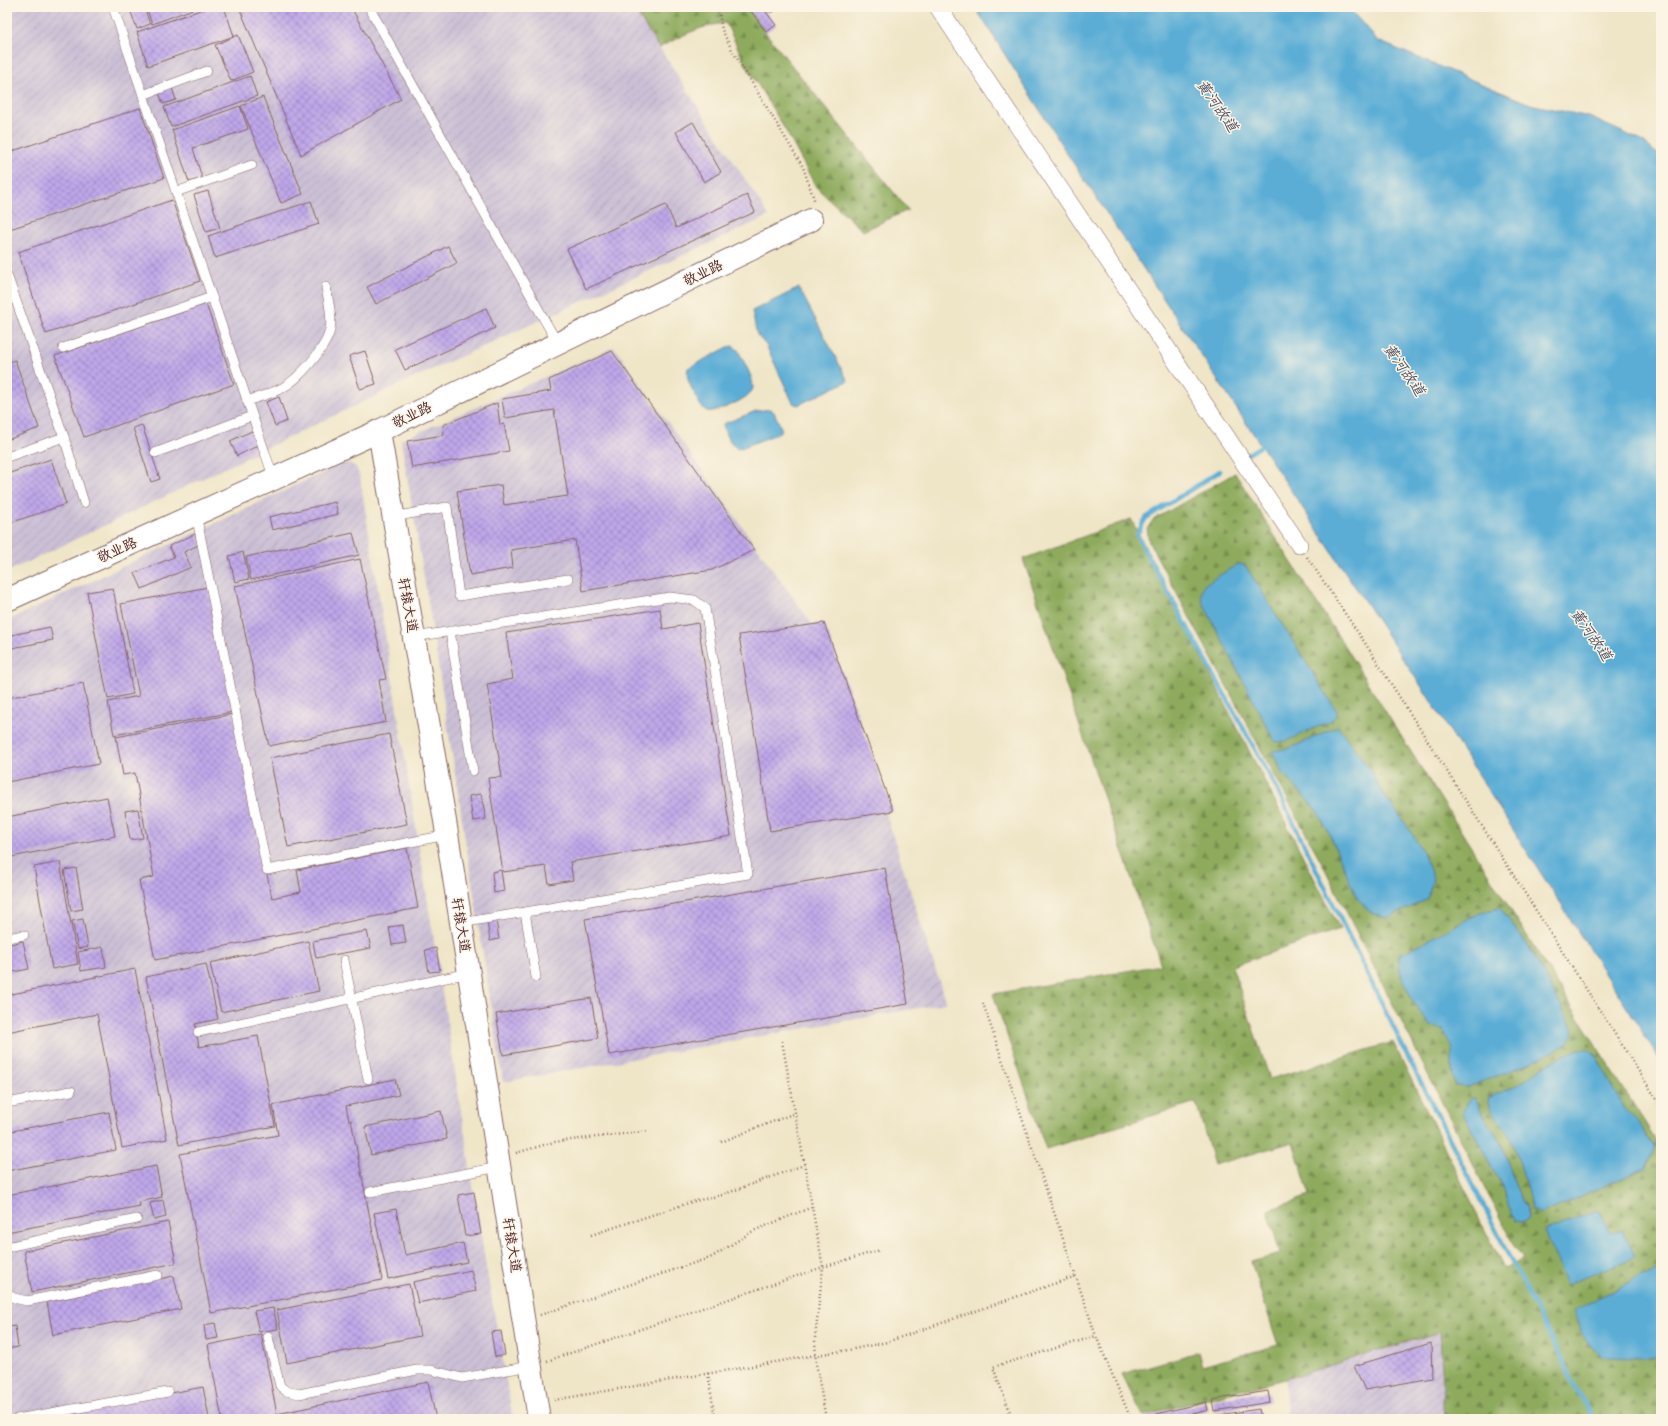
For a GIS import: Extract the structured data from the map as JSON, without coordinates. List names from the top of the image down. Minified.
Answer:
{"streets":{"street":["敬业路","轩辕大道"]},"crossings":[["敬业路","轩辕大道"]],"water":["黄河故道"]}
